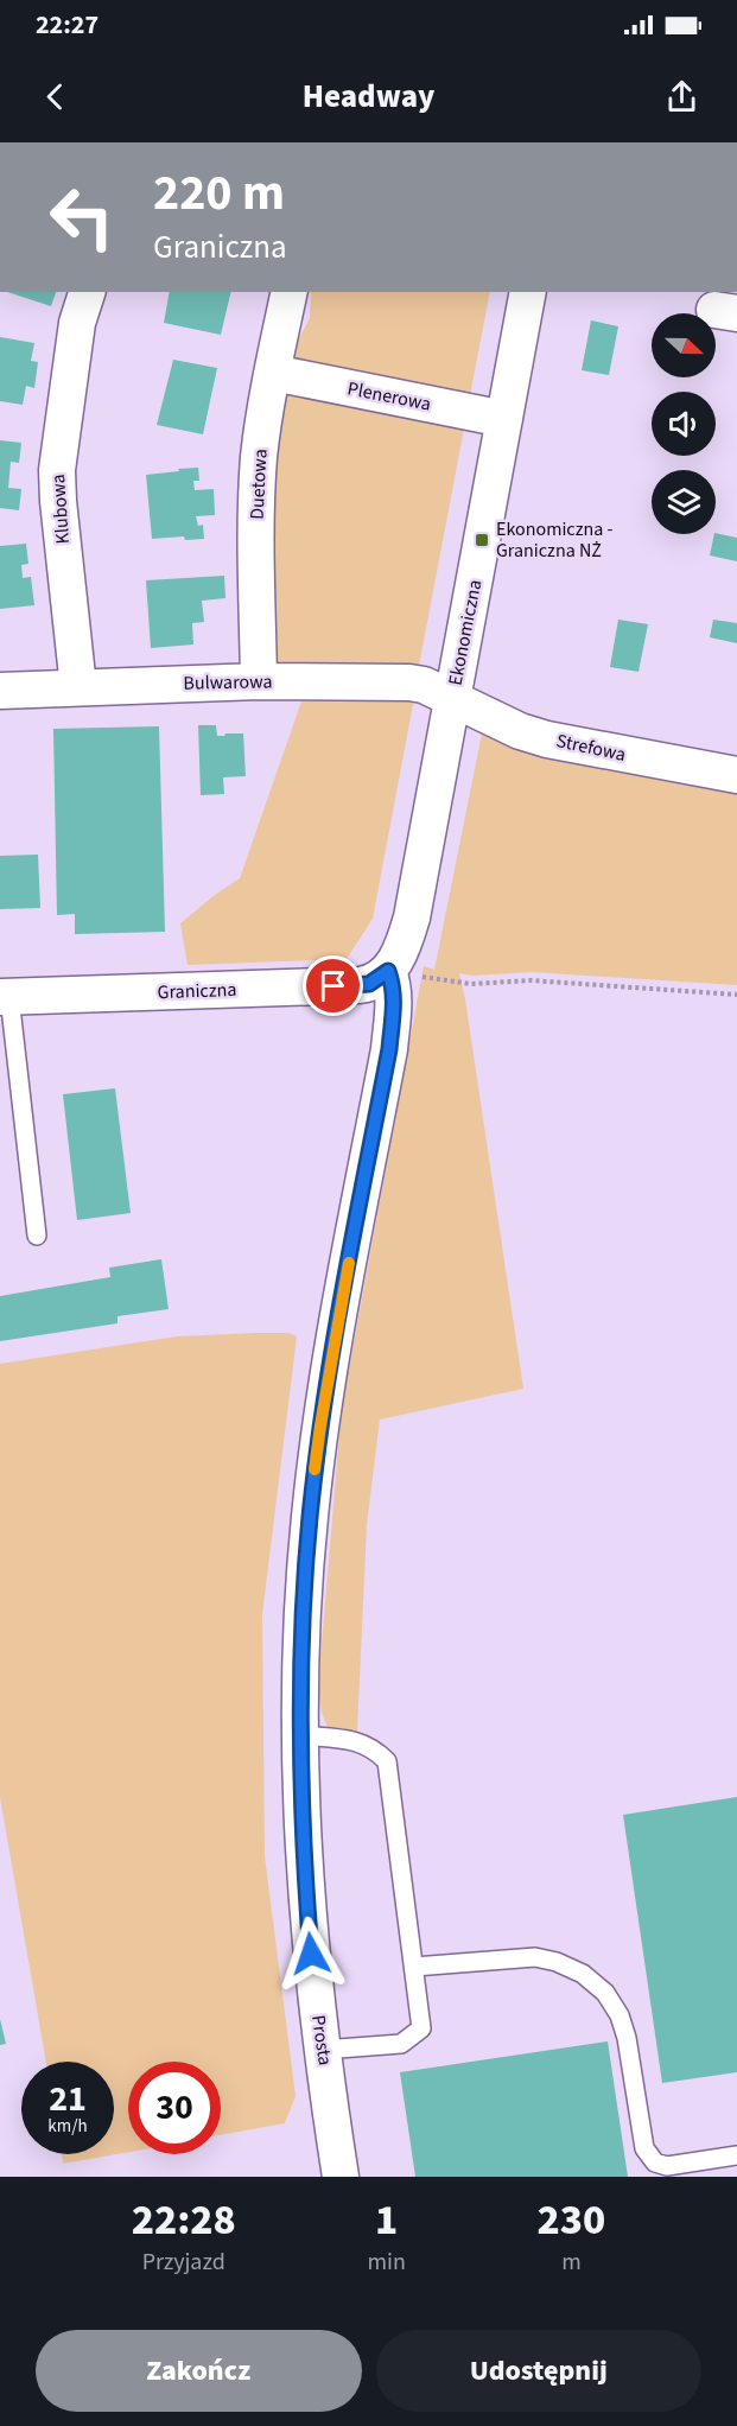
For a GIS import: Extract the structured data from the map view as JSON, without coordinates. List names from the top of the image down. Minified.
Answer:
{"streets":{"street":["Plenerowa","Duetowa","Klubowa","Ekonomiczna","Bulwarowa","Strefowa","Graniczna","Prosta"]},"crossings":[["Plenerowa","Duetowa"],["Plenerowa","Ekonomiczna"],["Duetowa","Bulwarowa"],["Klubowa","Bulwarowa"],["Ekonomiczna","Bulwarowa"],["Ekonomiczna","Strefowa"],["Ekonomiczna","Graniczna"],["Ekonomiczna","Prosta"],["Bulwarowa","Strefowa"],["Graniczna","Prosta"]],"places":{"transit":["Ekonomiczna - Graniczna NŻ"]},"north":"right","page":{"status":"22:27","header":"Headway","turn":["220 m","Graniczna"],"speed":"21 km/h","limit":"30","eta":["22:28","Przyjazd","1","min","230","m"],"buttons":["Zakończ","Udostępnij"]}}
